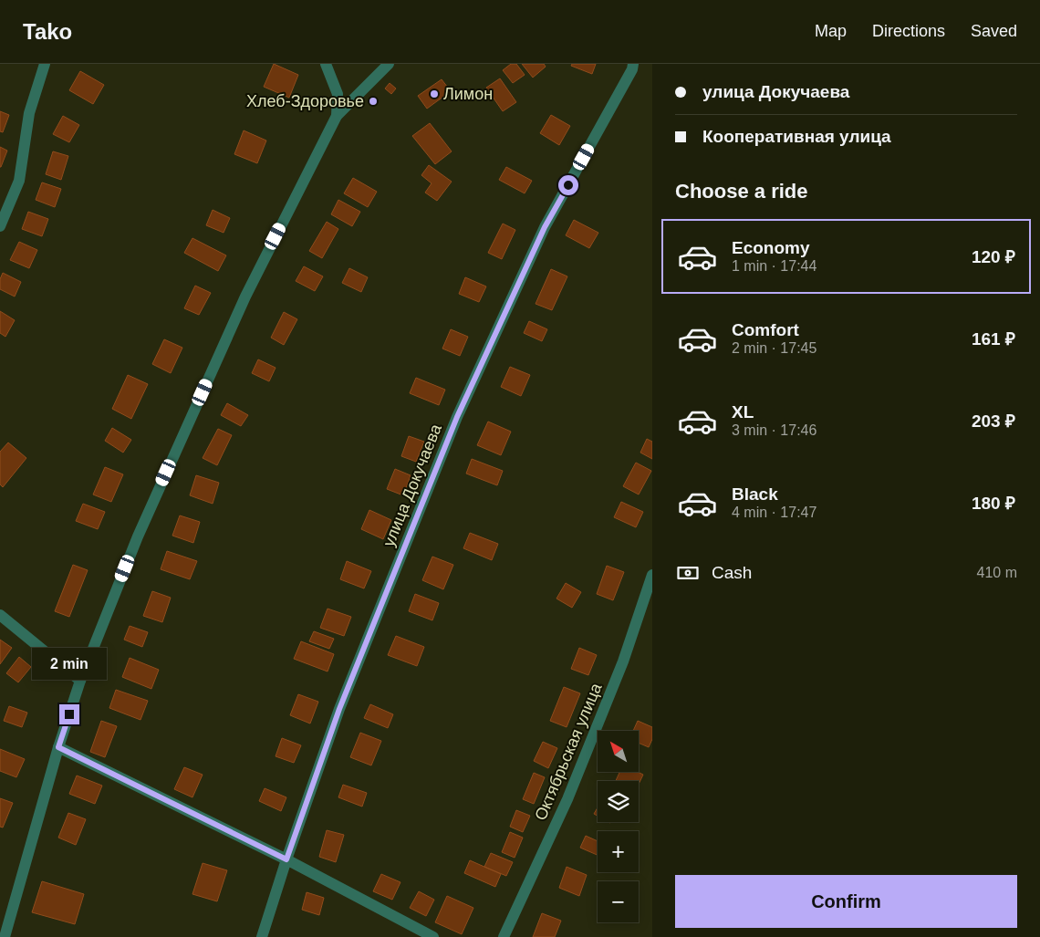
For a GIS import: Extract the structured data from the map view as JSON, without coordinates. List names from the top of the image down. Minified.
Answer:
{"streets":{"street":["улица Докучаева","Октябрьская улица"]},"places":["Лимон","Хлеб-Здоровье"],"north":"top left","page":{"header":"Tako","nav":["Map","Directions","Saved"],"banner":["улица Докучаева","Кооперативная улица"],"heading":"Choose a ride","list":[{"name":"Economy","note":"1 min · 17:44","value":"120 ₽"},{"name":"Comfort","note":"2 min · 17:45","value":"161 ₽"},{"name":"XL","note":"3 min · 17:46","value":"203 ₽"},{"name":"Black","note":"4 min · 17:47","value":"180 ₽"}],"pay":["Cash","410 m"],"bubble":"2 min","map_buttons":["+","−"],"buttons":"Confirm"}}
